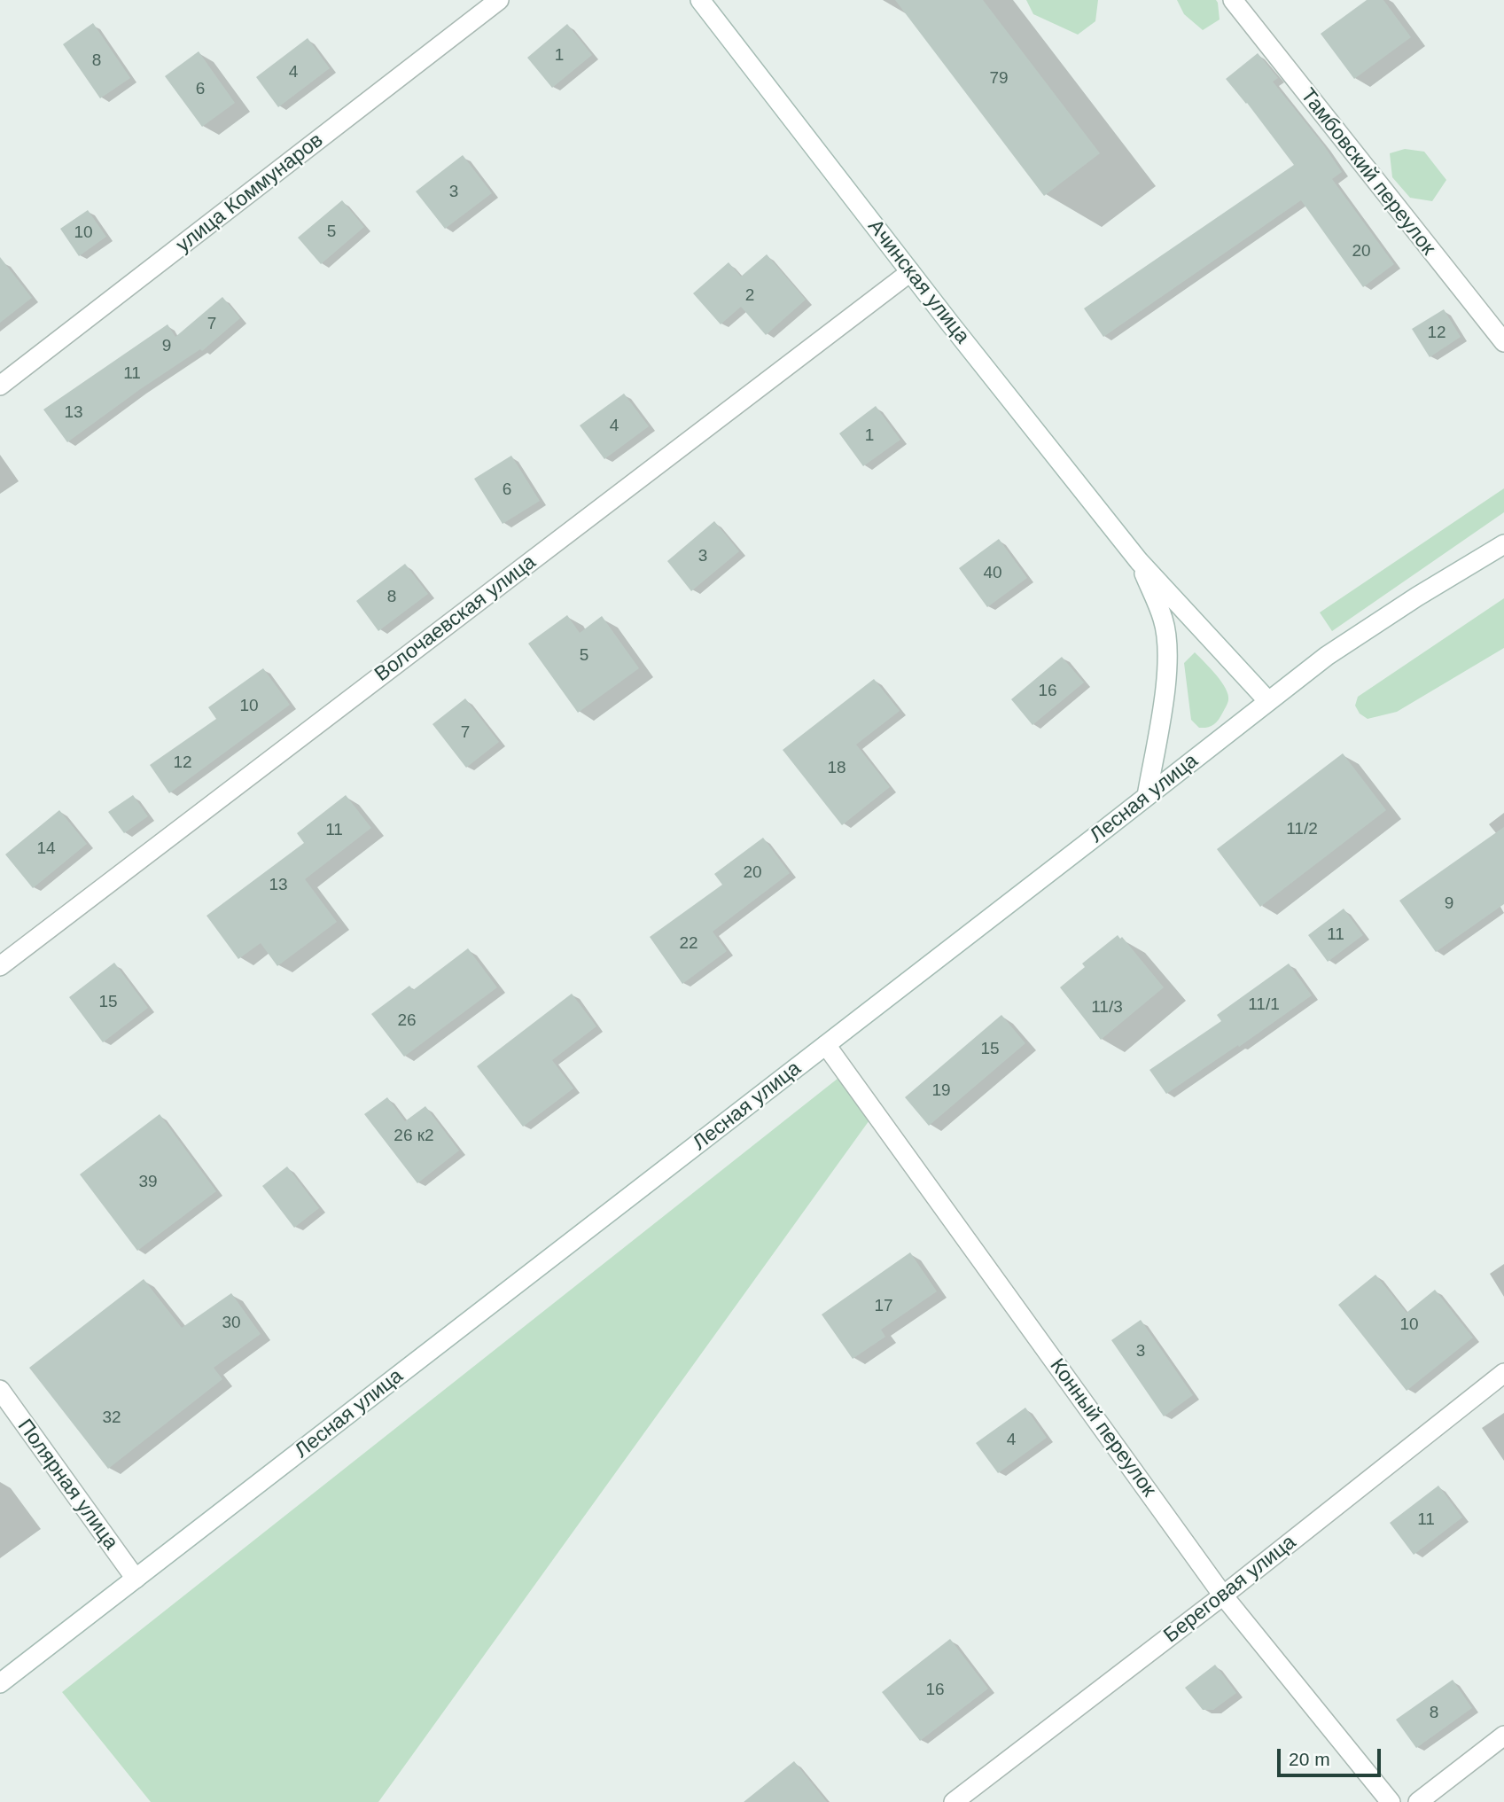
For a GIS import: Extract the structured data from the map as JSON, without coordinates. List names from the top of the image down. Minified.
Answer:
{"streets":{"street":["Тамбовский переулок","улица Коммунаров","Ачинская улица","Волочаевская улица","Лесная улица","Конный переулок","Полярная улица","Береговая улица"]},"crossings":[["Ачинская улица","Волочаевская улица"],["Ачинская улица","Лесная улица"],["Лесная улица","Конный переулок"],["Лесная улица","Полярная улица"],["Конный переулок","Береговая улица"]],"house_numbers":["1","8","4","79","6","3","5","10","20","2","7","12","9","11","13","4","1","6","3","40","8","5","16","10","7","12","18","11/2","11","14","20","13","9","11","22","15","11/1","11/3","26","15","19","26 к2","39","17","30","10","3","32","4","11","16","8"],"scale_bar":"20 m"}
